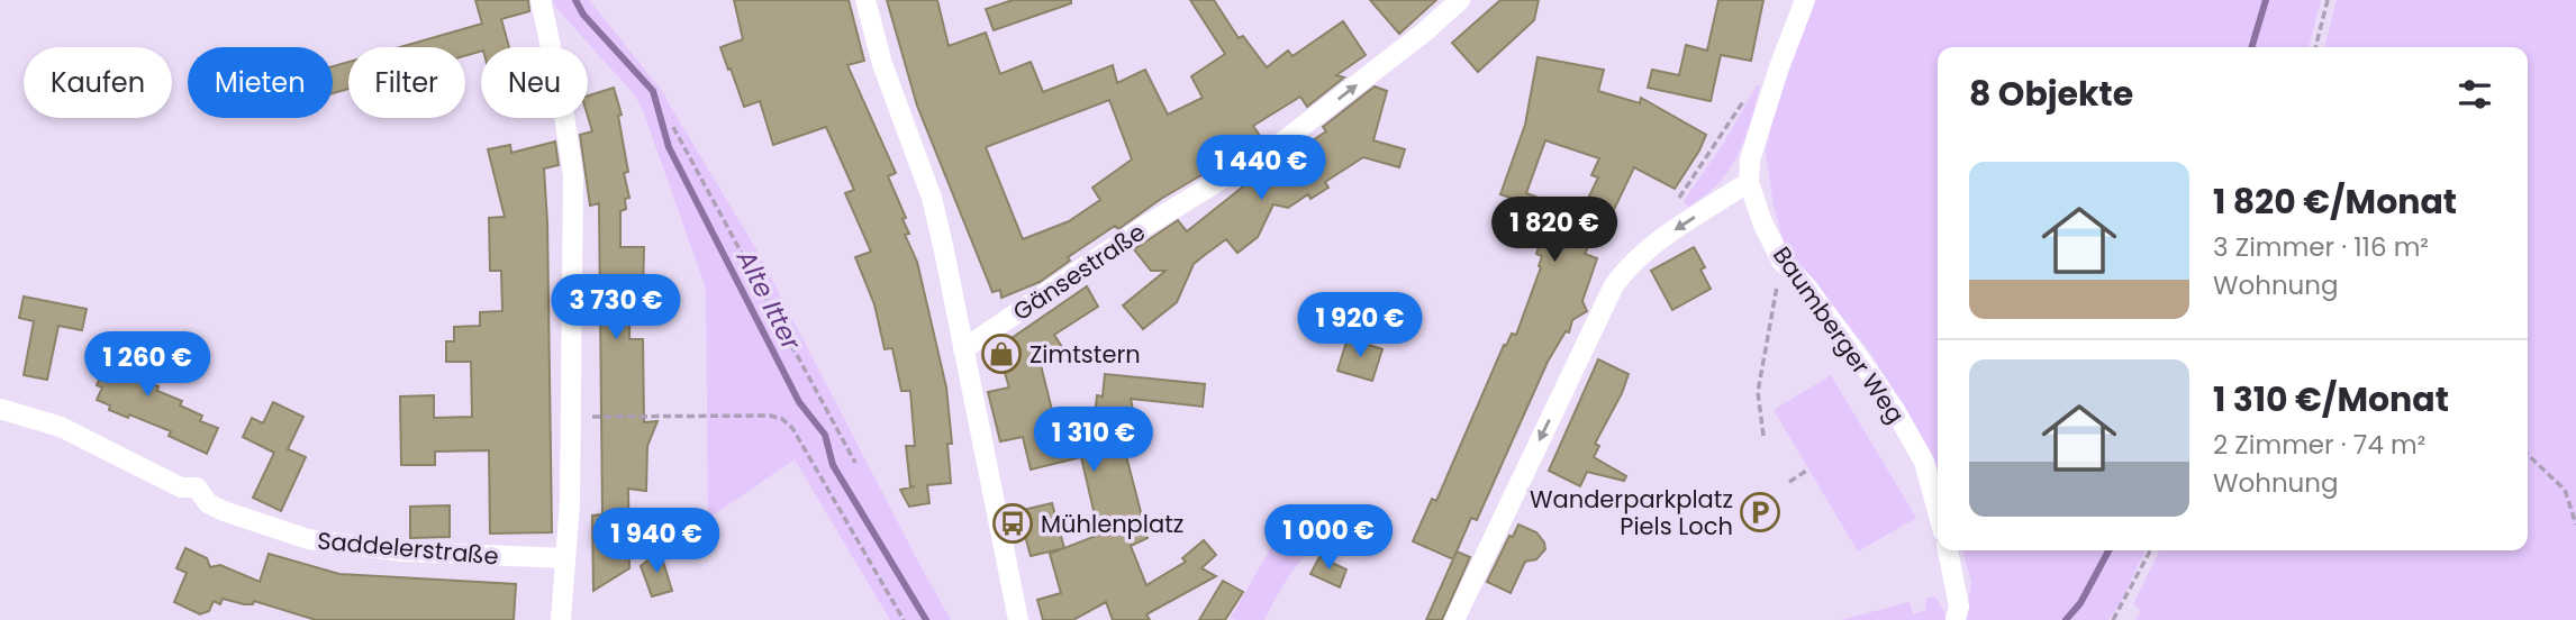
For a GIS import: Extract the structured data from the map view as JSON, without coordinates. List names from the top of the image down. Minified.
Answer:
{"streets":{"street":["Gänsestraße","Baumberger Weg","Saddelerstraße"]},"one_way":["Gänsestraße"],"water":["Alte Itter"],"places":{"shop":["Zimtstern"],"parking":["Wanderparkplatz Piels Loch"],"bus stop":["Mühlenplatz"]},"page":{"chip":["Kaufen","Mieten","Filter","Neu"],"heading":"8 Objekte","price":["1 440 €","1 820 €","3 730 €","1 920 €","1 260 €","1 310 €","1 000 €","1 940 €"],"list":[{"name":"1 820 €/Monat","note":"3 Zimmer · 116 m² · Wohnung"},{"name":"1 310 €/Monat","note":"2 Zimmer · 74 m² · Wohnung"}]}}
